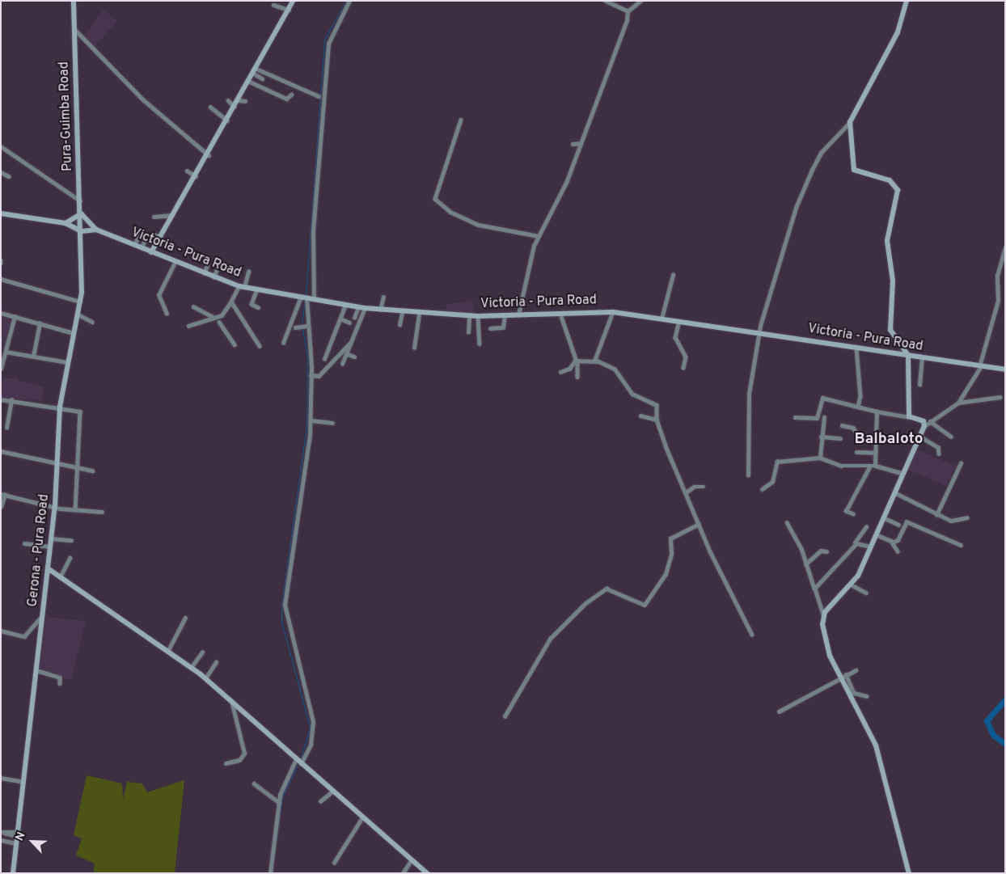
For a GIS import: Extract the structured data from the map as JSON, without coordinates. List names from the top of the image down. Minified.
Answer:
{"streets":{"main road":["Pura-Guimba Road","Victoria - Pura Road","Gerona - Pura Road"]},"crossings":[["Pura-Guimba Road","Victoria - Pura Road"],["Pura-Guimba Road","Gerona - Pura Road"],["Victoria - Pura Road","Gerona - Pura Road"]],"districts":["Balbaloto"],"north":"top left"}
